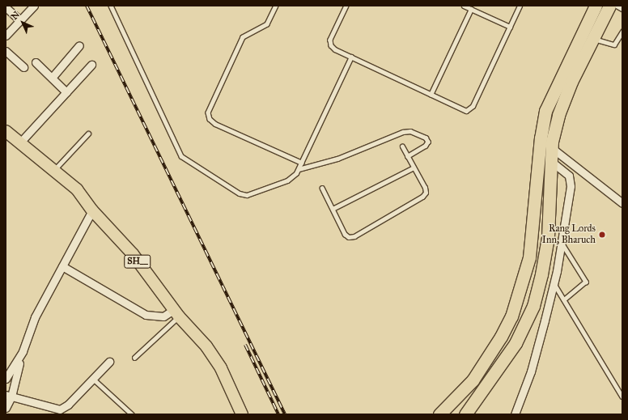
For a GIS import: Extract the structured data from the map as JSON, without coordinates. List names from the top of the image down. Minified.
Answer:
{"streets":{"main road":["SH__"]},"places":["Rang Lords Inn, Bharuch"],"north":"top left"}
